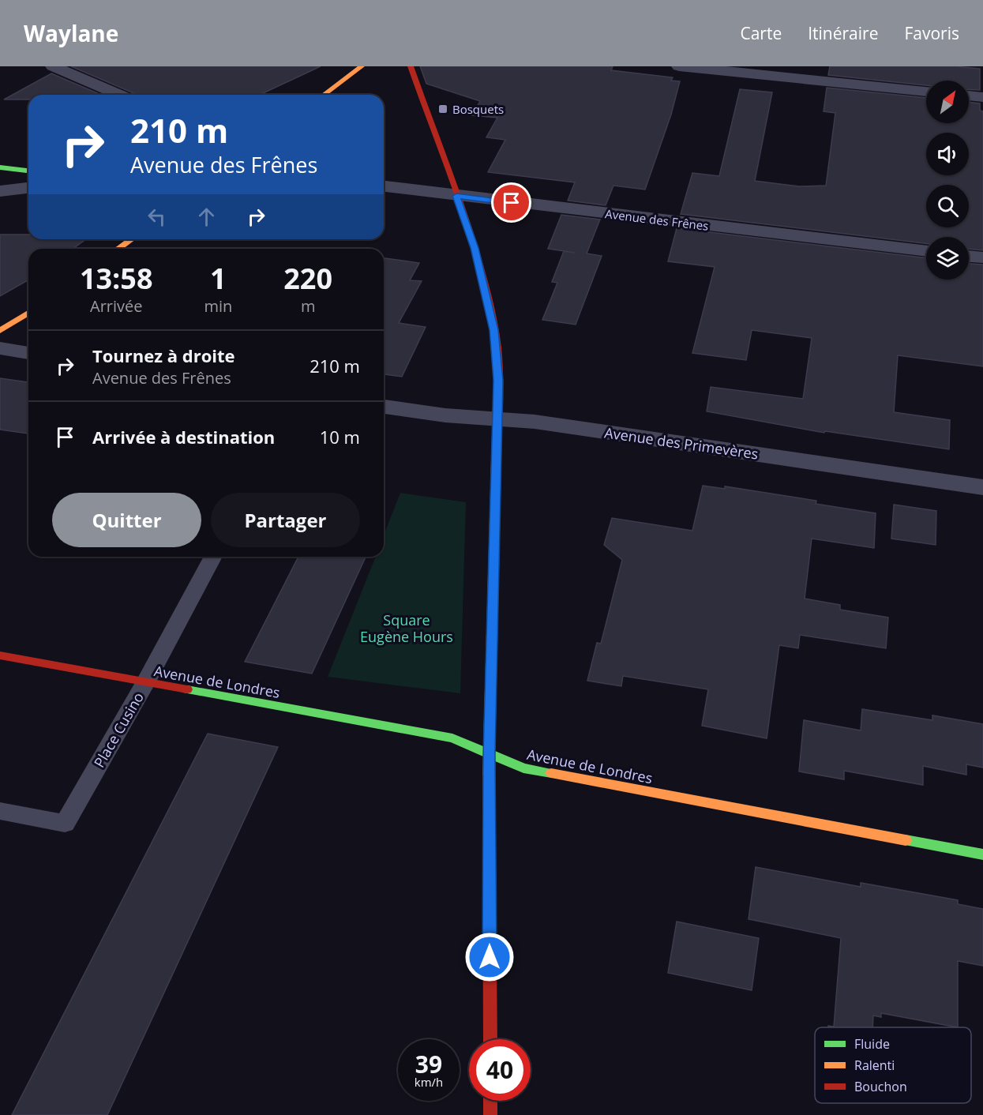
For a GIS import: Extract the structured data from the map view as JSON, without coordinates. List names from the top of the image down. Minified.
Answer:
{"streets":{"street":["Avenue des Frênes","Avenue des Primevères","Avenue de Londres"],"lane":["Place Cusino"]},"crossings":[["Avenue de Londres","Place Cusino"]],"parks":["Square Eugène Hours"],"places":{"transit":["Bosquets"]},"legend":["Fluide","Ralenti","Bouchon"],"north":"top right","page":{"header":"Waylane","nav":["Carte","Itinéraire","Favoris"],"turn":["210 m","Avenue des Frênes"],"eta":["13:58","Arrivée","1","min","220","m"],"list":[{"name":"Tournez à droite","note":"Avenue des Frênes","value":"210 m"},{"name":"Arrivée à destination","value":"10 m"}],"buttons":["Quitter","Partager"],"speed":"39 km/h","limit":"40"}}
